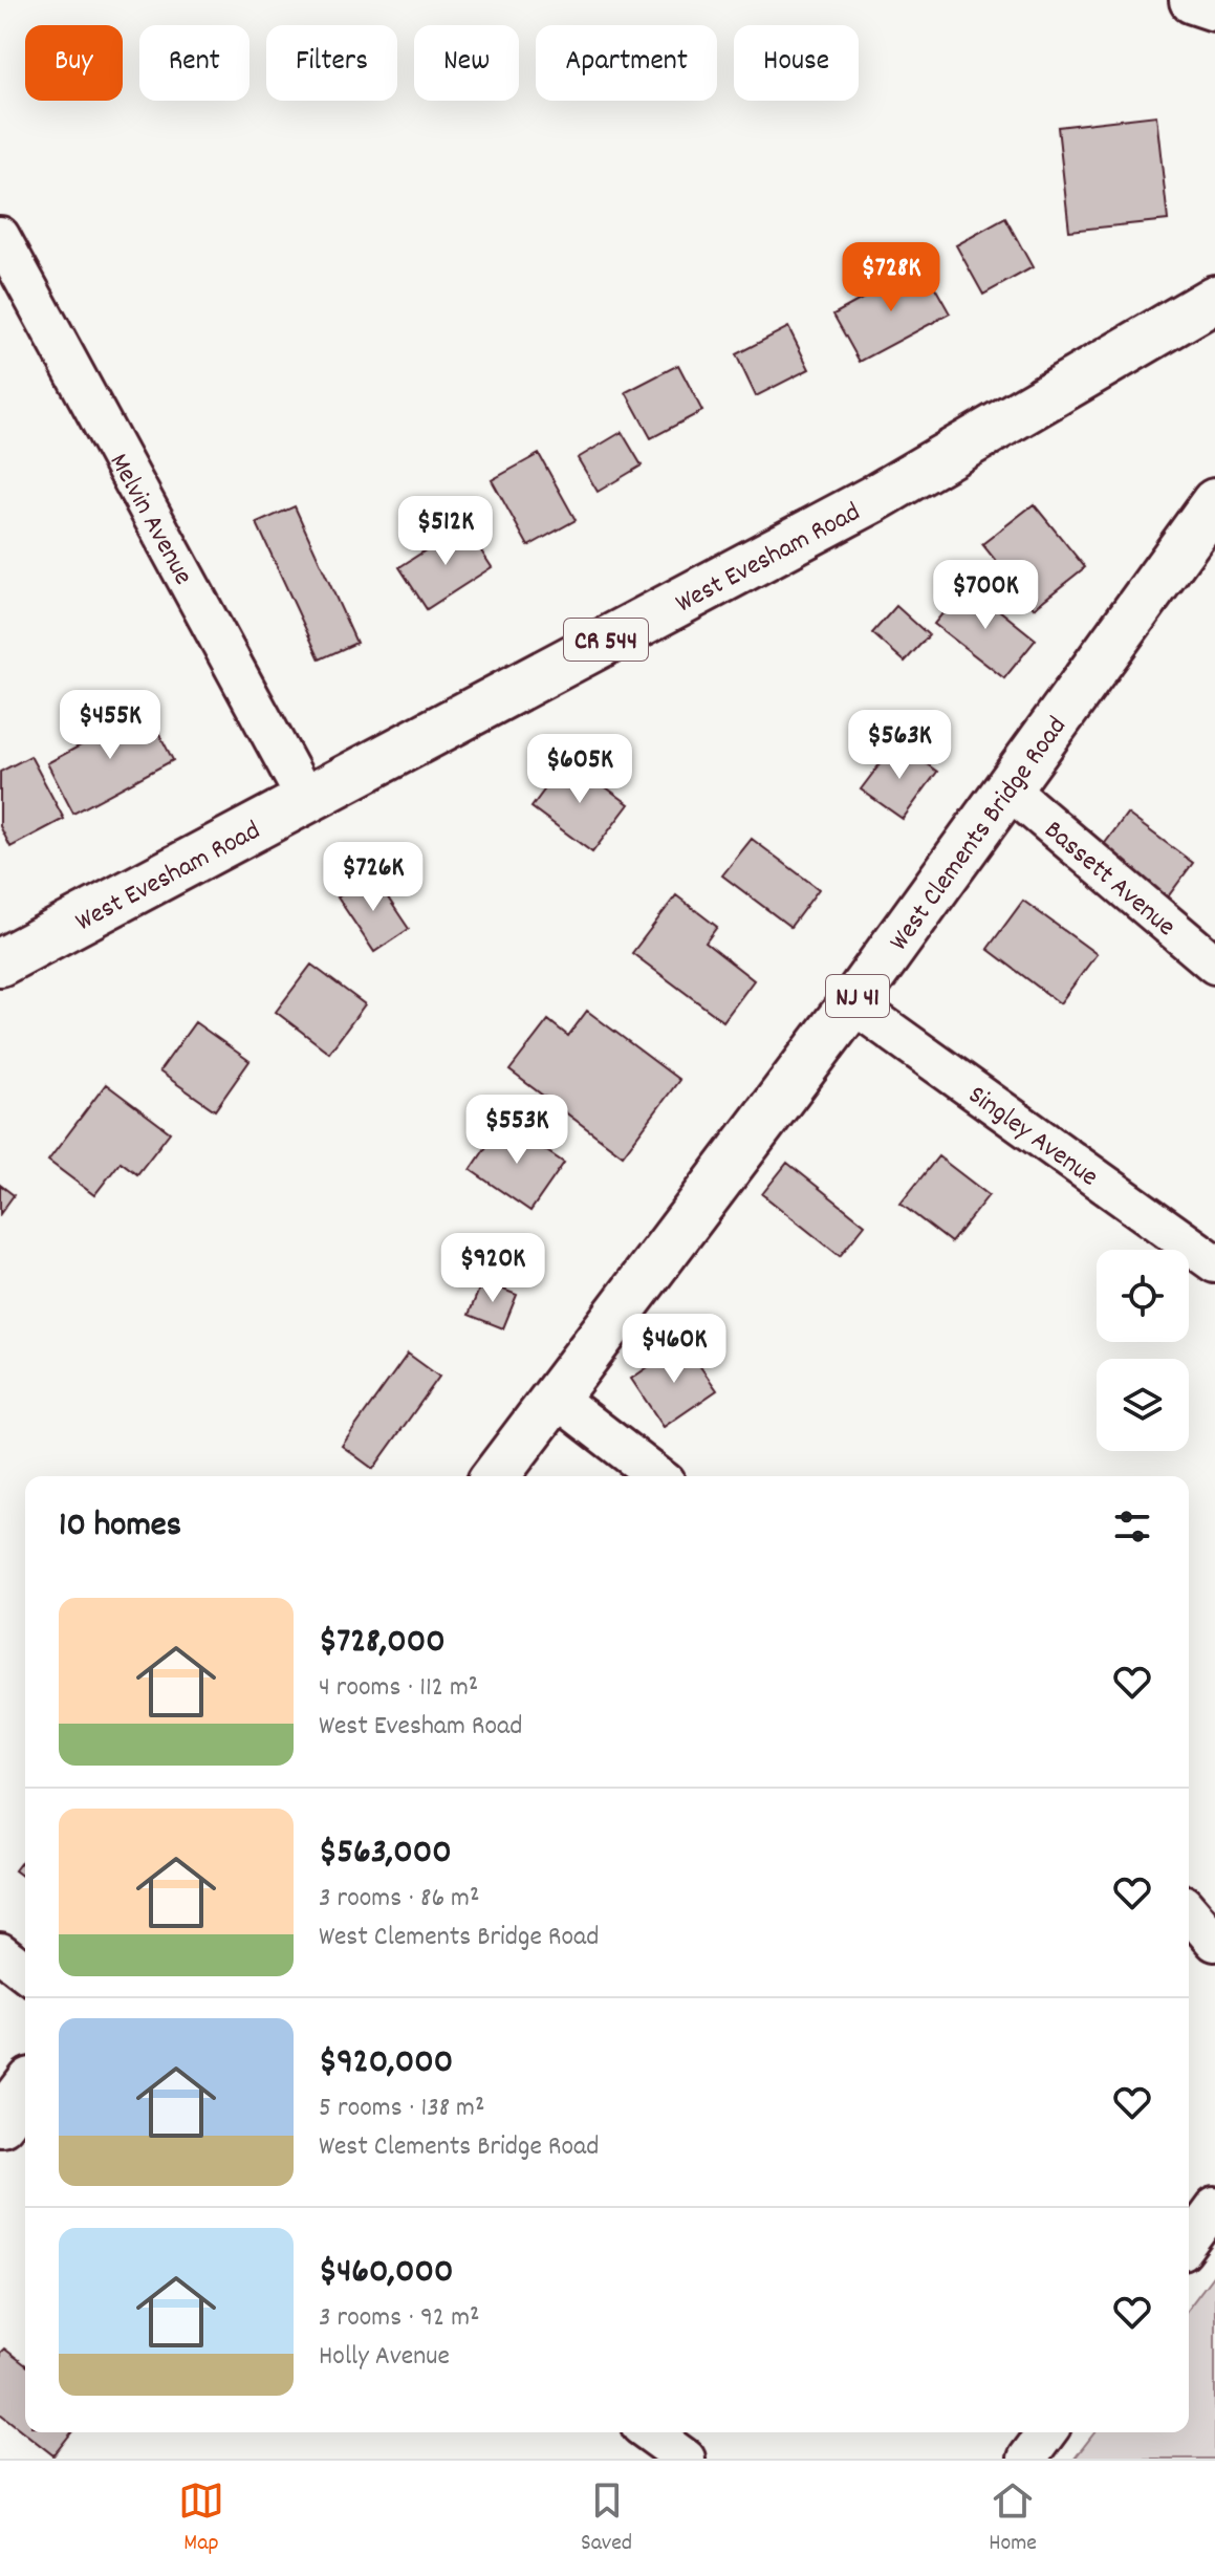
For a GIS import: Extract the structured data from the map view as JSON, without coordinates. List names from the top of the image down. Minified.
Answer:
{"streets":{"main road":["West Evesham Road","CR 544","West Clements Bridge Road","NJ 41"],"street":["Melvin Avenue","Bassett Avenue","Singley Avenue"]},"crossings":[["Melvin Avenue","West Evesham Road"],["West Clements Bridge Road","Bassett Avenue"],["West Clements Bridge Road","Singley Avenue"]],"page":{"chip":["Buy","Rent","Filters","New","Apartment","House"],"price":["$728K","$512K","$700K","$455K","$563K","$605K","$726K","$553K","$920K","$460K"],"heading":"10 homes","list":[{"name":"$728,000","note":"4 rooms · 112 m² · West Evesham Road"},{"name":"$563,000","note":"3 rooms · 86 m² · West Clements Bridge Road"},{"name":"$920,000","note":"5 rooms · 138 m² · West Clements Bridge Road"},{"name":"$460,000","note":"3 rooms · 92 m² · Holly Avenue"}],"tabs":["Map","Saved","Home"]}}
